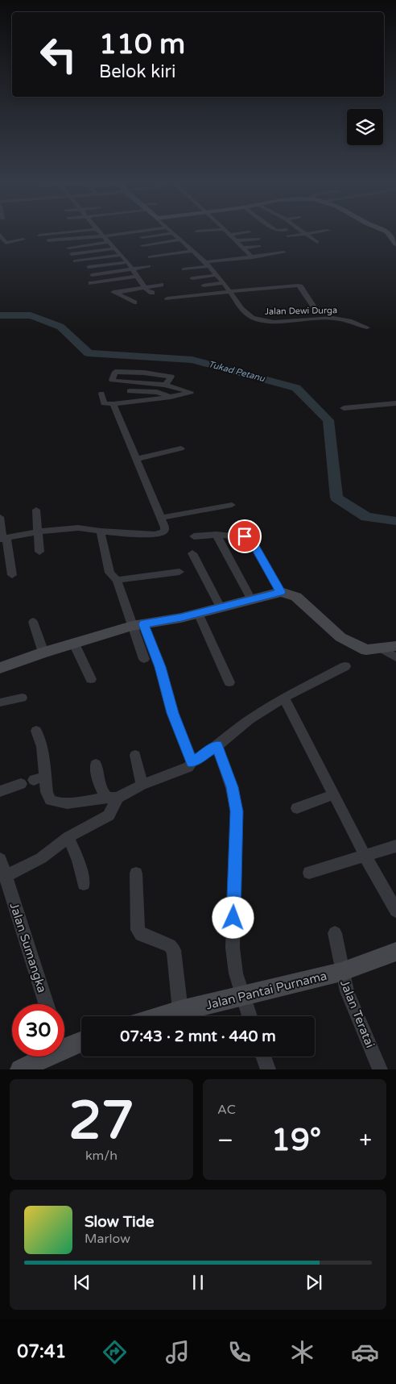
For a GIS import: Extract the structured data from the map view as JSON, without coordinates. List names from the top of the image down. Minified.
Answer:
{"streets":{"street":["Jalan Dewi Durga","Jalan Sumangka","Jalan Pantai Purnama","Jalan Teratai"]},"crossings":[["Jalan Pantai Purnama","Jalan Teratai"]],"water":["Tukad Petanu"],"page":{"turn":["110 m","Belok kiri"],"limit":"30","trip":"07:43 · 2 mnt · 440 m","tile":[["27","km/h"],"AC"],"heat":["−","19°","+"],"song":["Slow Tide","Marlow"],"tabs":"07:41"}}
